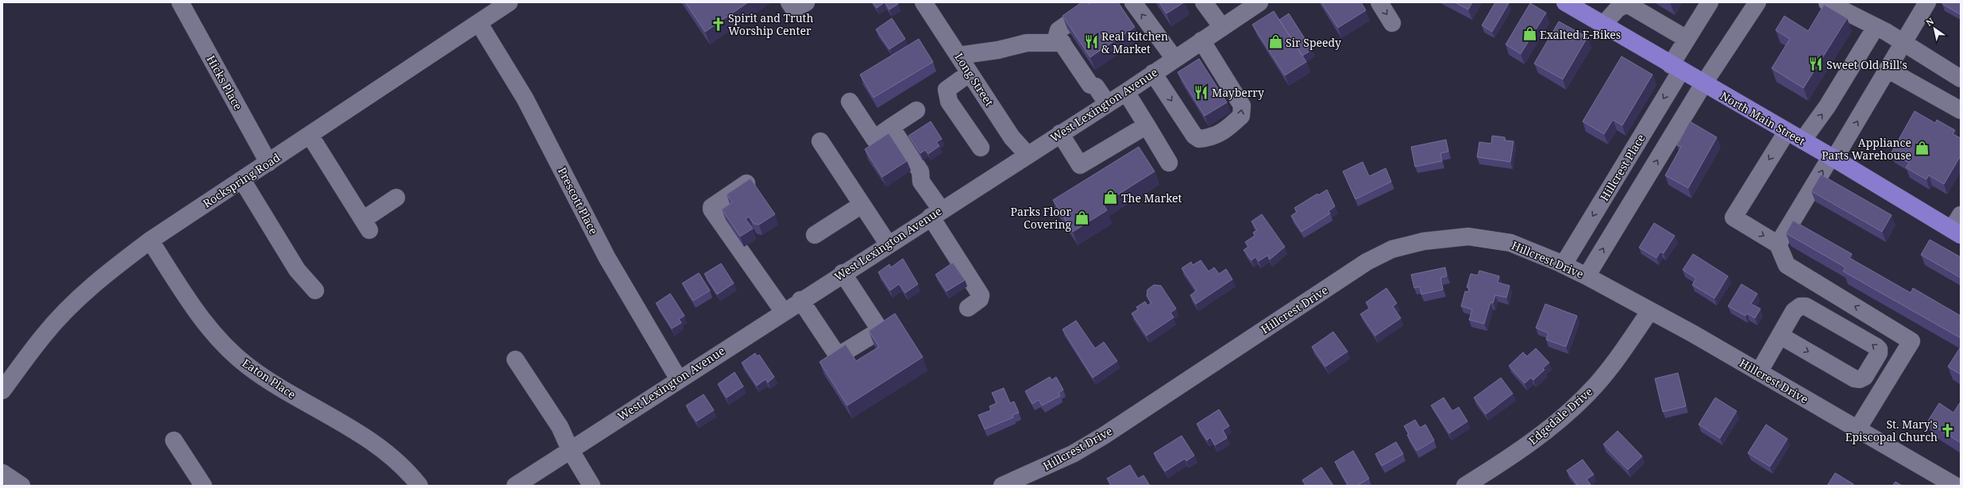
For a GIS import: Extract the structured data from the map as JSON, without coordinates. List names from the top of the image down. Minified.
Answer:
{"streets":{"main road":["North Main Street"],"street":["Long Street","Hicks Place","West Lexington Avenue","Hillcrest Place","Rockspring Road","Prescott Place","Hillcrest Drive","Eaton Place","Edgedale Drive"]},"crossings":[["Long Street","West Lexington Avenue"],["Hicks Place","Rockspring Road"],["West Lexington Avenue","Prescott Place"],["North Main Street","Hillcrest Place"],["Hillcrest Place","Hillcrest Drive"],["Rockspring Road","Prescott Place"],["Rockspring Road","Eaton Place"],["Hillcrest Drive","Edgedale Drive"]],"places":{"church":["Spirit and Truth Worship Center","St. Mary's Episcopal Church"],"shop":["Exalted E-Bikes","Sir Speedy","Appliance Parts Warehouse","The Market","Parks Floor Covering"],"restaurant":["Real Kitchen & Market","Sweet Old Bill's","Mayberry"]},"north":"top left"}
